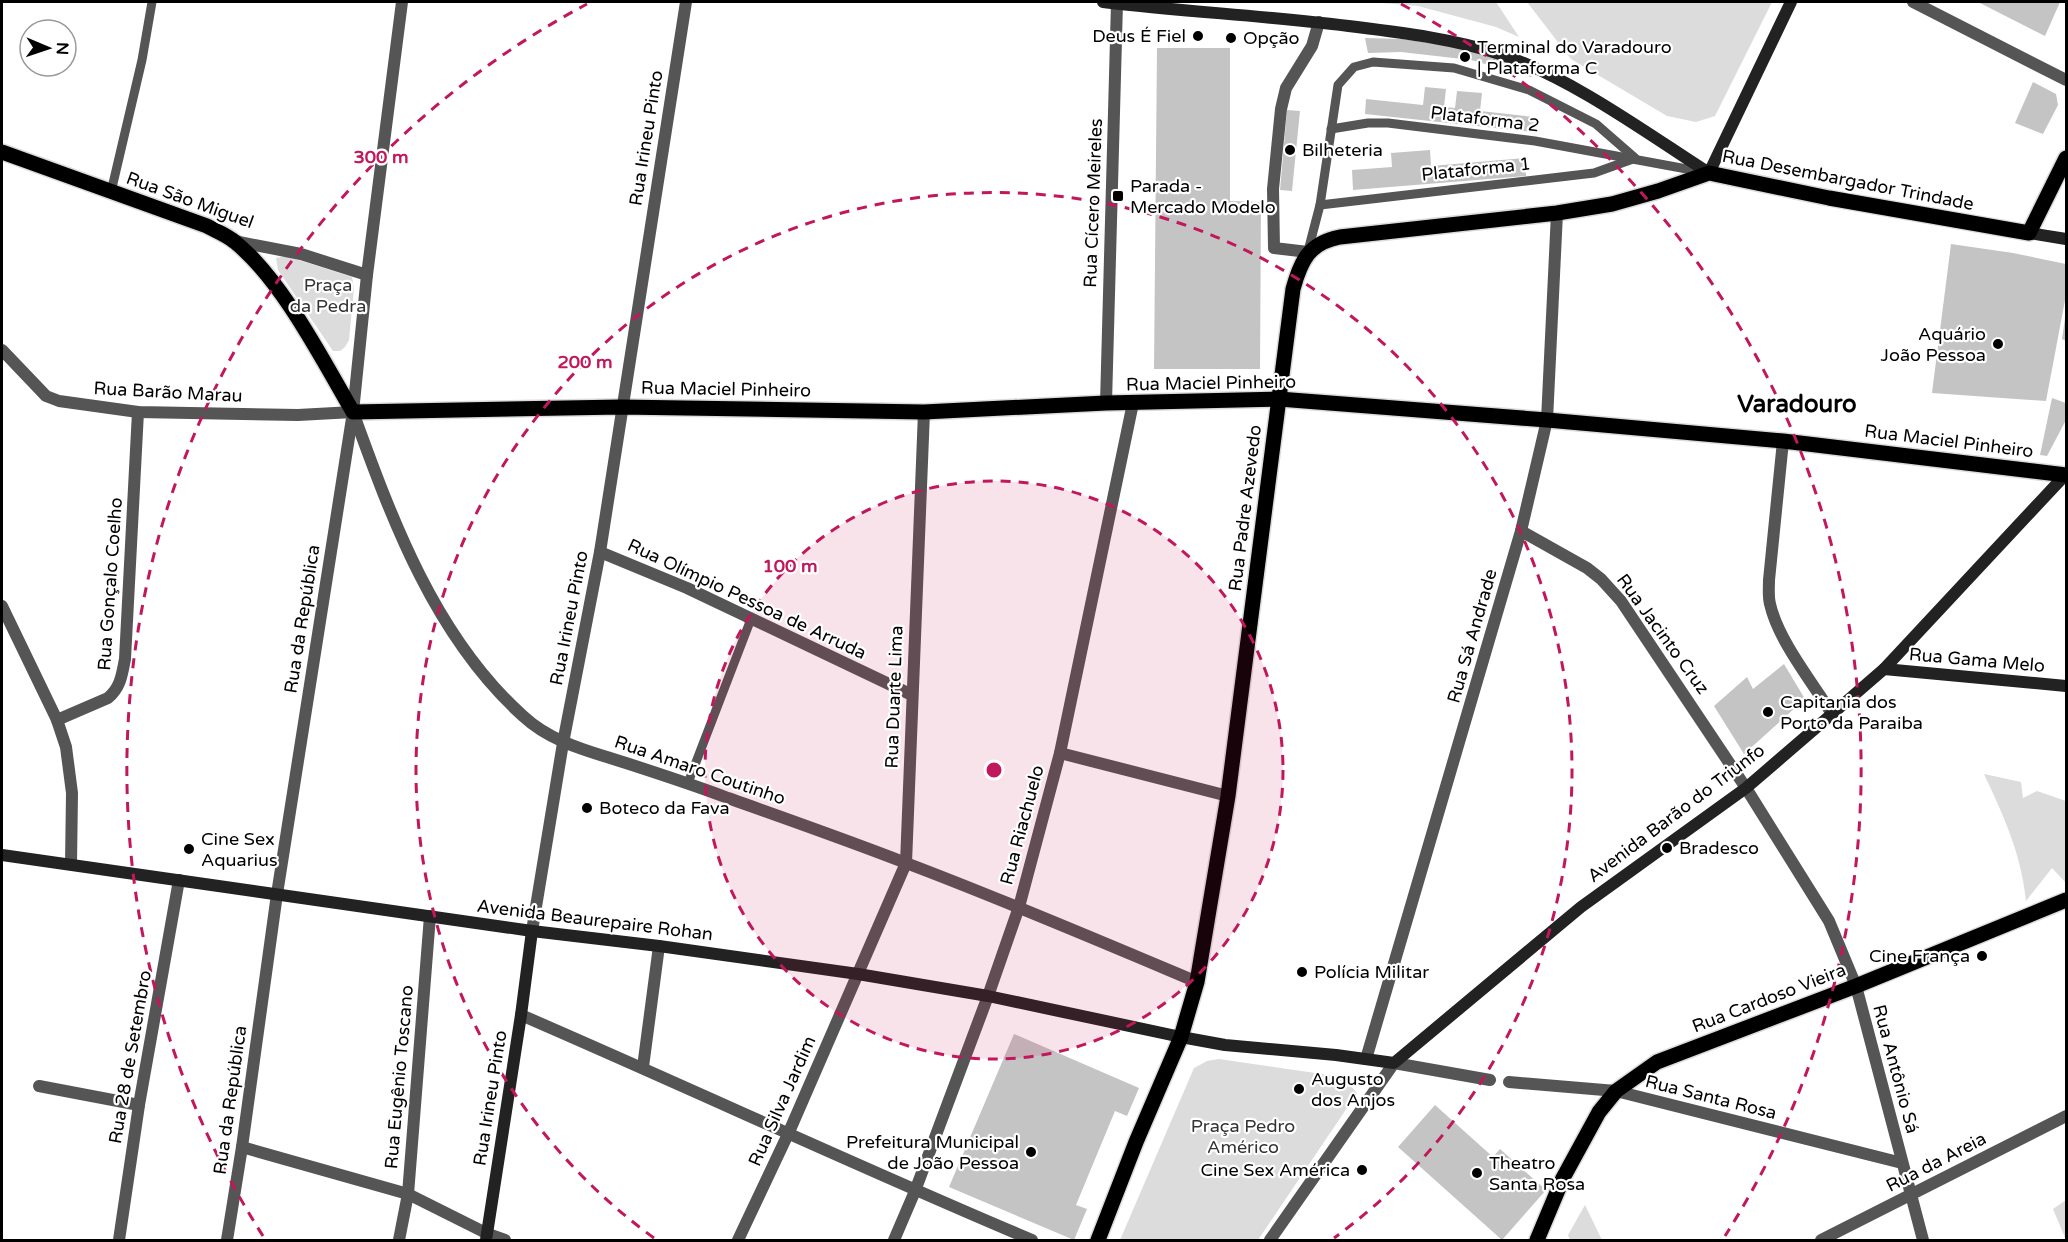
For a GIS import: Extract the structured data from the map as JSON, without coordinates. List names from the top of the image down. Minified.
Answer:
{"streets":{"main road":["Rua Irineu Pinto","Rua Desembargador Trindade","Rua São Miguel","Rua Maciel Pinheiro","Rua Padre Azevedo","Rua Gama Melo","Avenida Barão do Triunfo","Avenida Beaurepaire Rohan","Rua Cardoso Vieira"],"street":["Rua Cícero Meireles","Rua Barão Marau","Rua Gonçalo Coelho","Rua Olímpio Pessoa de Arruda","Rua da República","Rua Jacinto Cruz","Rua Sá Andrade","Rua Duarte Lima","Rua Amaro Coutinho","Rua Riachuelo","Rua 28 de Setembro","Rua Antônio Sá","Rua Eugênio Toscano","Rua Santa Rosa","Rua Silva Jardim","Rua da Areia"],"lane":["Plataforma 2","Plataforma 1"]},"crossings":[["Plataforma 2","Plataforma 1"],["Plataforma 2","Rua Desembargador Trindade"],["Rua Irineu Pinto","Rua Maciel Pinheiro"],["Rua Irineu Pinto","Rua Olímpio Pessoa de Arruda"],["Rua Irineu Pinto","Rua Amaro Coutinho"],["Rua Irineu Pinto","Avenida Beaurepaire Rohan"],["Rua Desembargador Trindade","Rua Padre Azevedo"],["Rua Desembargador Trindade","Rua Sá Andrade"],["Rua São Miguel","Rua da República"],["Rua Cícero Meireles","Rua Maciel Pinheiro"],["Rua Maciel Pinheiro","Rua Barão Marau"],["Rua Maciel Pinheiro","Rua Padre Azevedo"],["Rua Maciel Pinheiro","Rua da República"],["Rua Maciel Pinheiro","Rua Sá Andrade"],["Rua Maciel Pinheiro","Rua Duarte Lima"],["Rua Maciel Pinheiro","Rua Amaro Coutinho"],["Rua Maciel Pinheiro","Avenida Barão do Triunfo"],["Rua Maciel Pinheiro","Rua Riachuelo"],["Rua Barão Marau","Rua Gonçalo Coelho"],["Rua Barão Marau","Rua da República"],["Rua Barão Marau","Rua Amaro Coutinho"],["Rua Padre Azevedo","Rua Amaro Coutinho"],["Rua Padre Azevedo","Avenida Beaurepaire Rohan"],["Rua Olímpio Pessoa de Arruda","Rua Duarte Lima"],["Rua da República","Rua Amaro Coutinho"],["Rua da República","Avenida Beaurepaire Rohan"],["Rua Jacinto Cruz","Rua Sá Andrade"],["Rua Jacinto Cruz","Avenida Barão do Triunfo"],["Rua Jacinto Cruz","Rua Cardoso Vieira"],["Rua Jacinto Cruz","Rua Antônio Sá"],["Rua Gama Melo","Avenida Barão do Triunfo"],["Rua Duarte Lima","Rua Amaro Coutinho"],["Rua Duarte Lima","Avenida Beaurepaire Rohan"],["Rua Duarte Lima","Rua Silva Jardim"],["Rua Amaro Coutinho","Rua Riachuelo"],["Rua Riachuelo","Avenida Beaurepaire Rohan"],["Avenida Beaurepaire Rohan","Rua 28 de Setembro"],["Avenida Beaurepaire Rohan","Rua Eugênio Toscano"],["Avenida Beaurepaire Rohan","Rua Silva Jardim"],["Rua Cardoso Vieira","Rua Antônio Sá"],["Rua Cardoso Vieira","Rua Santa Rosa"],["Rua Antônio Sá","Rua Santa Rosa"],["Rua Antônio Sá","Rua da Areia"]],"districts":["Varadouro"],"parks":["Praça da Pedra","Praça Pedro Américo"],"places":{"other":["Deus É Fiel","Opção","Terminal do Varadouro | Plataforma C","Bilheteria","Aquário João Pessoa","Capitania dos Porto da Paraiba","Boteco da Fava","Bradesco","Cine Sex Aquarius","Cine França","Polícia Militar","Augusto dos Anjos","Prefeitura Municipal de João Pessoa","Cine Sex América","Theatro Santa Rosa"],"transit":["Parada - Mercado Modelo"]},"north":"right","rings":["300 m","200 m","100 m"]}
